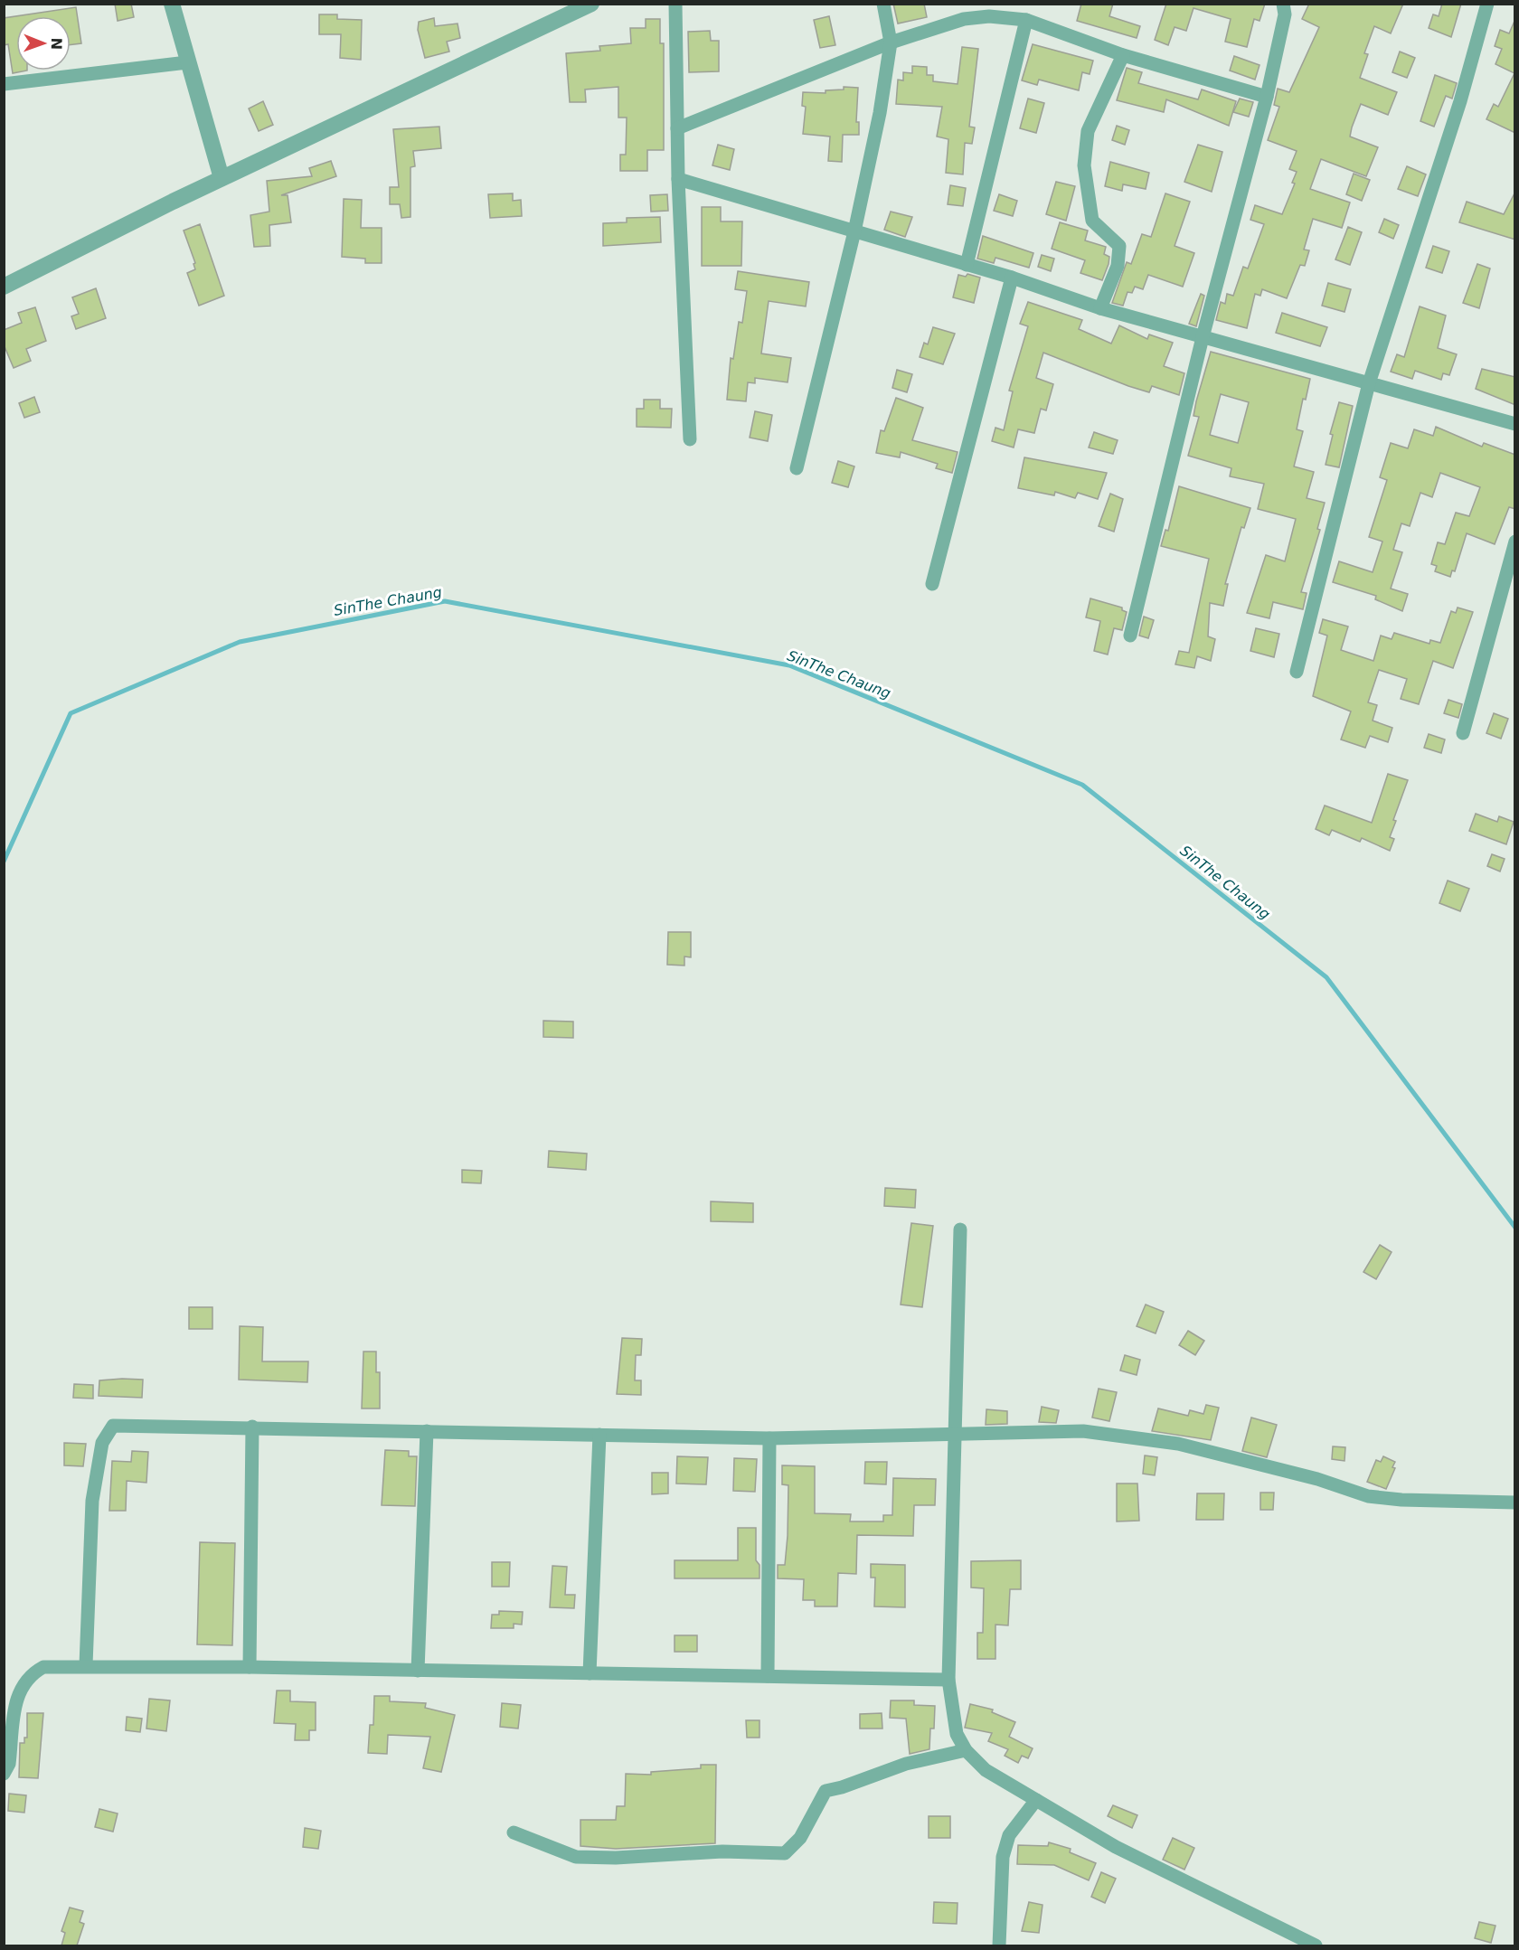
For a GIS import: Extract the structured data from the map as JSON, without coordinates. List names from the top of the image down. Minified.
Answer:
{"water":["SinThe Chaung"],"north":"right"}
